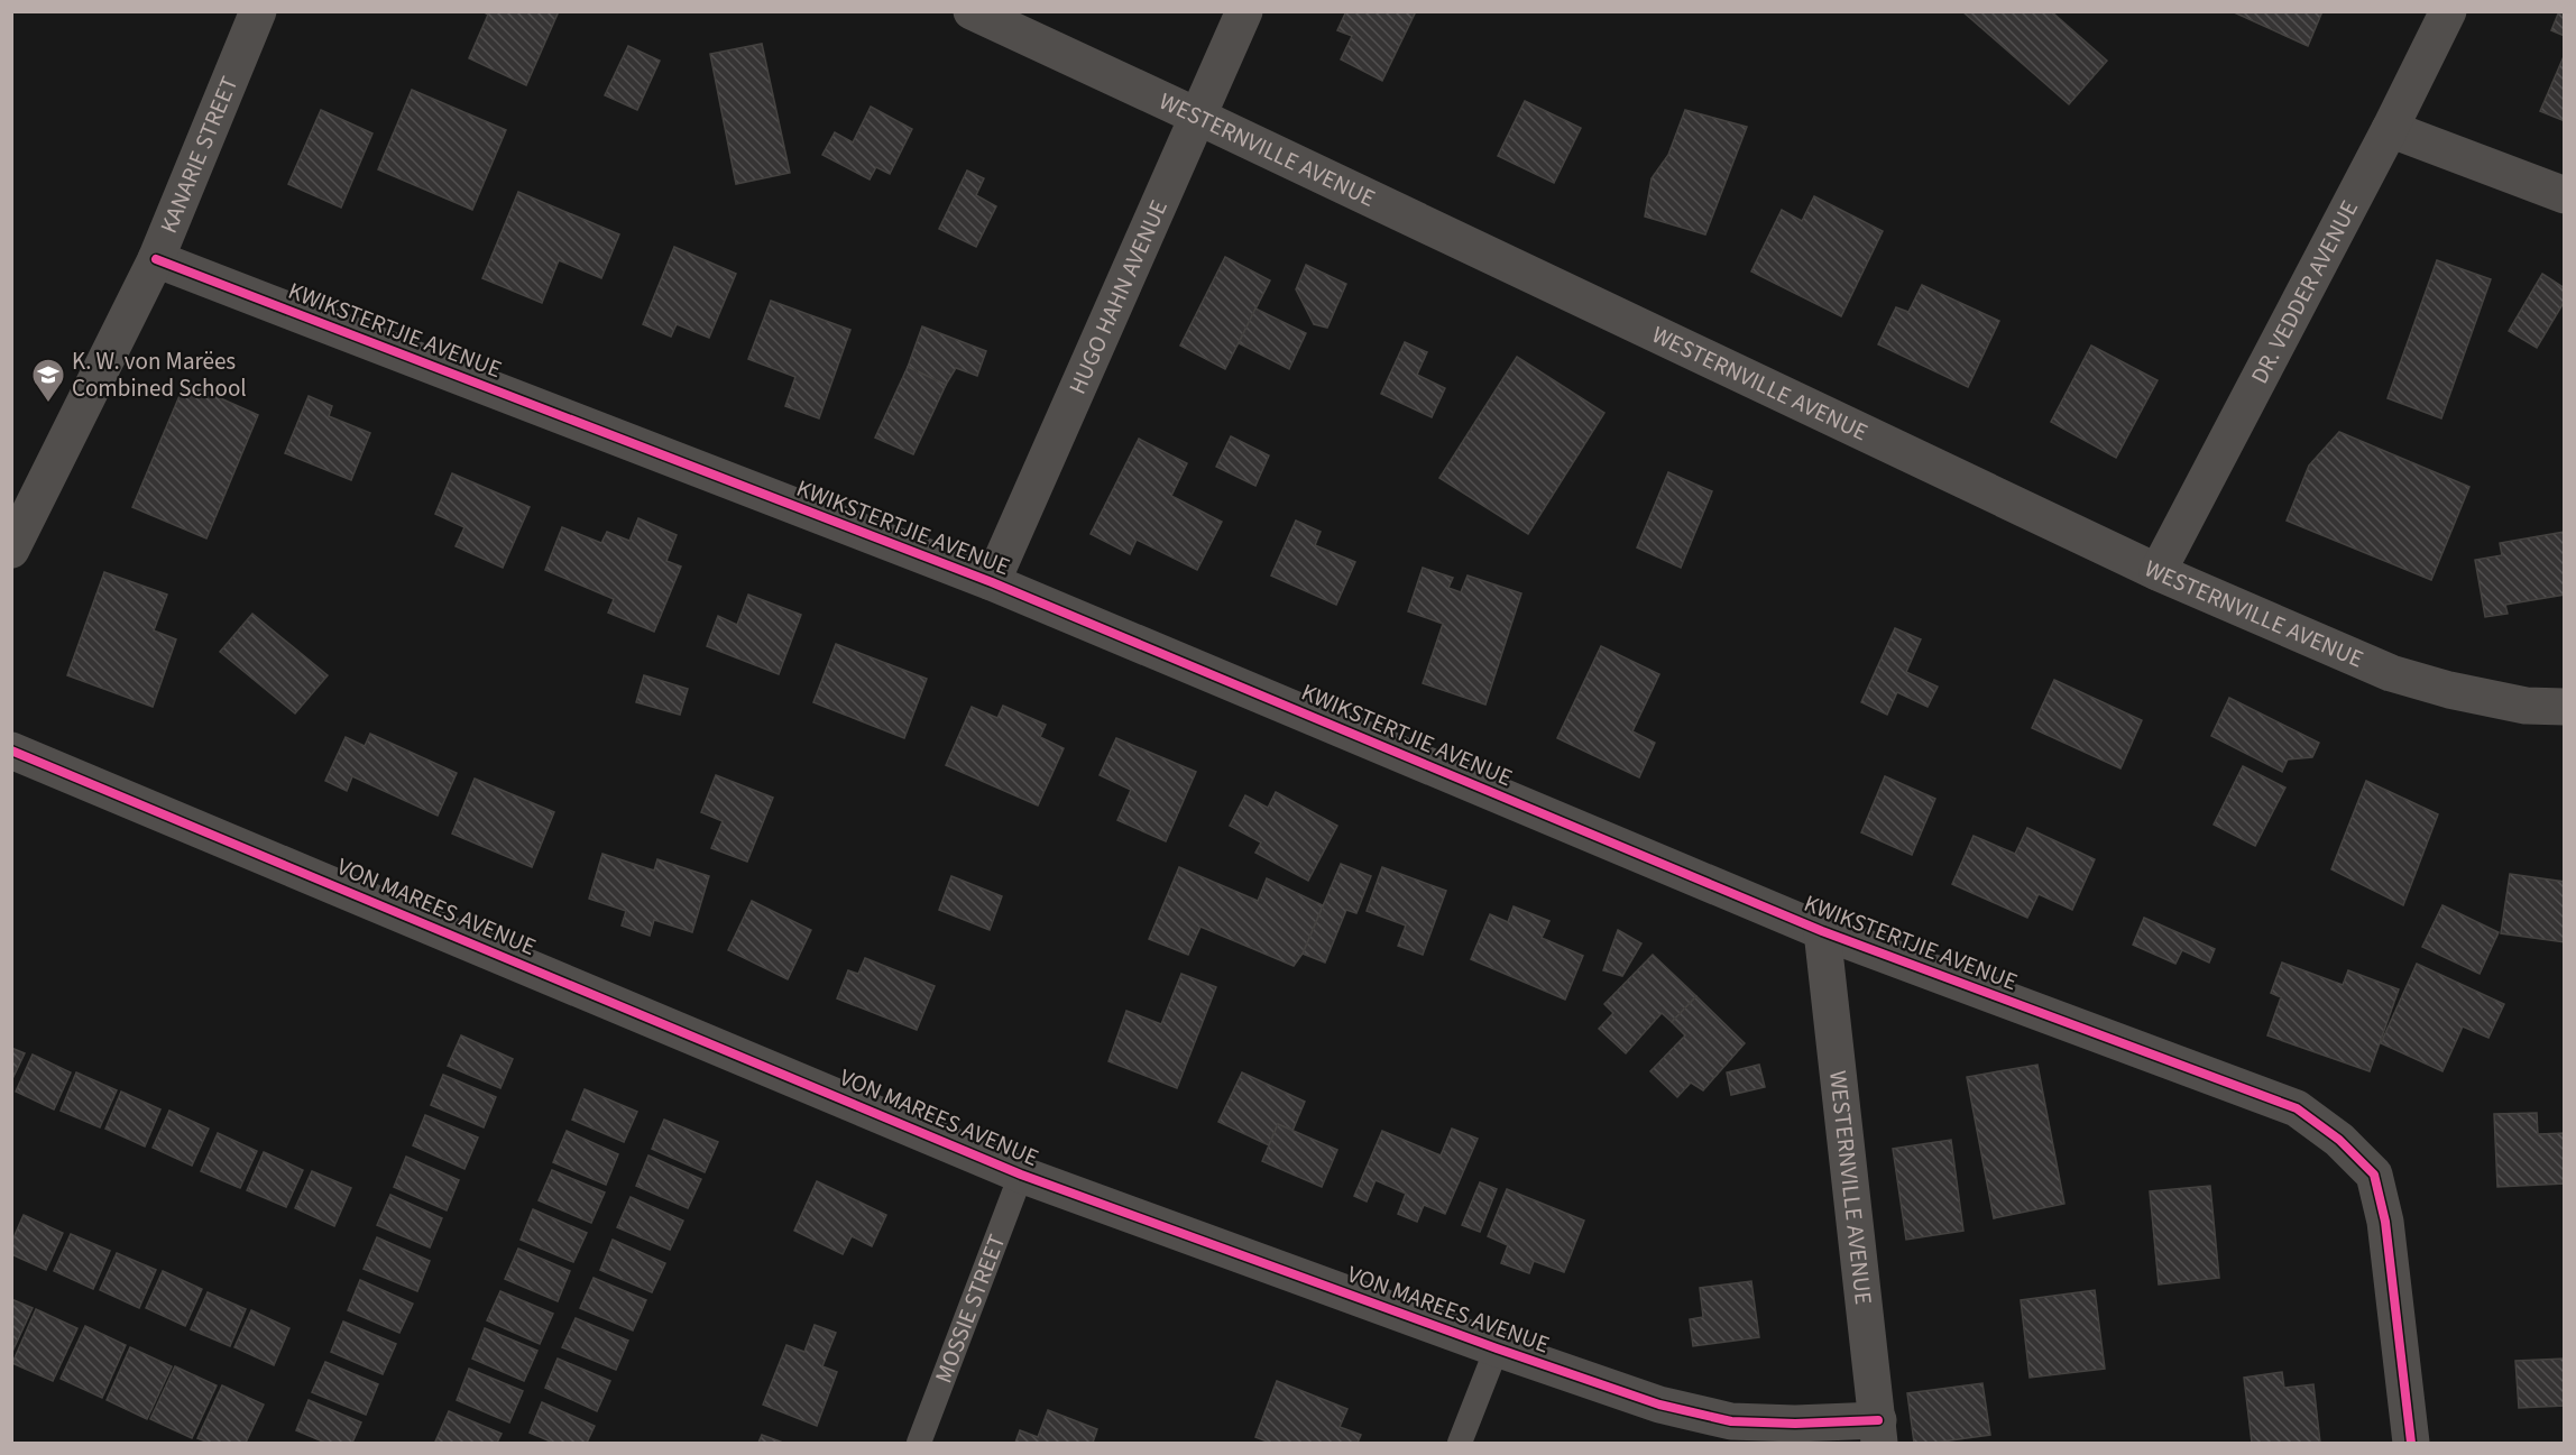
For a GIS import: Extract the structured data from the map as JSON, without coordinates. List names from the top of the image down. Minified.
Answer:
{"streets":{"street":["WESTERNVILLE AVENUE","KANARIE STREET","DR. VEDDER AVENUE","HUGO HAHN AVENUE","KWIKSTERTJIE AVENUE","VON MAREES AVENUE"],"lane":["MOSSIE STREET"]},"crossings":[["WESTERNVILLE AVENUE","DR. VEDDER AVENUE"],["WESTERNVILLE AVENUE","HUGO HAHN AVENUE"],["WESTERNVILLE AVENUE","KWIKSTERTJIE AVENUE"],["WESTERNVILLE AVENUE","VON MAREES AVENUE"],["KANARIE STREET","KWIKSTERTJIE AVENUE"],["HUGO HAHN AVENUE","KWIKSTERTJIE AVENUE"],["VON MAREES AVENUE","MOSSIE STREET"]],"places":{"school or university":["K. W. von Marëes Combined School"]}}
